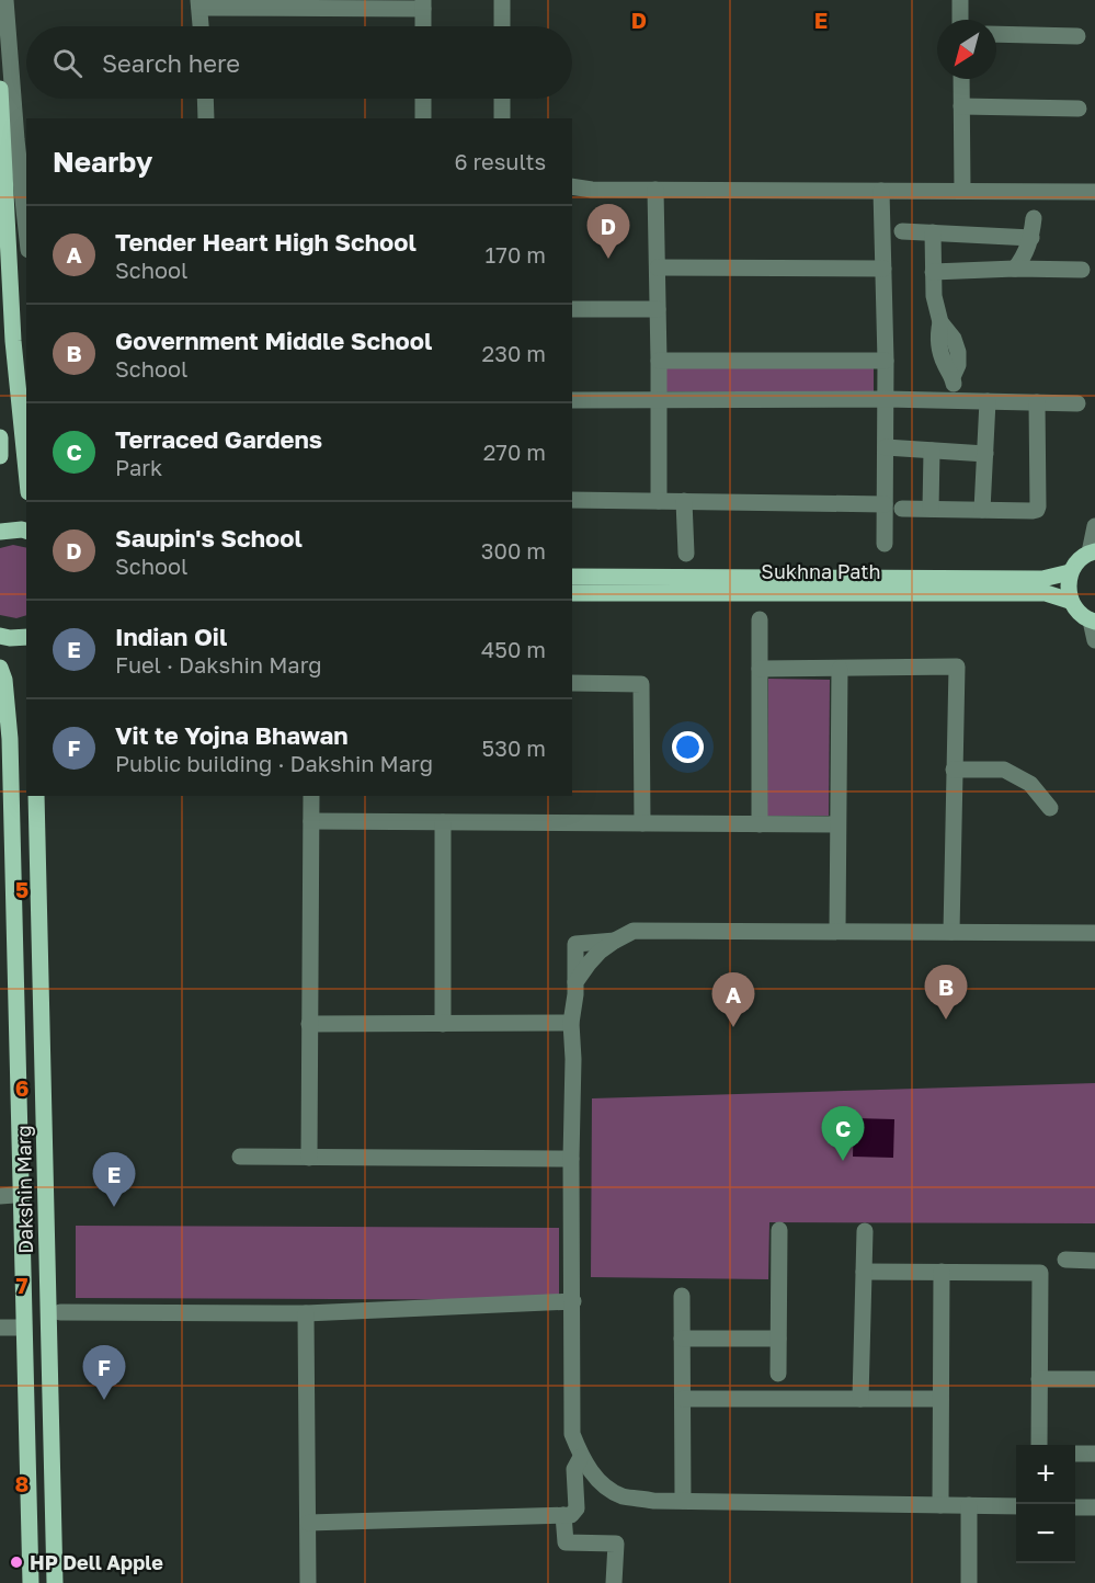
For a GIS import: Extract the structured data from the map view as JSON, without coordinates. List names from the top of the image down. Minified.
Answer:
{"streets":{"main road":["Sukhna Path","Dakshin Marg"]},"places":["HP Dell Apple"],"north":"bottom left","page":{"search":"Search here","heading":["Nearby","6 results"],"pins":["D","B","A","C","E","F"],"list":[{"mark":"A","name":"Tender Heart High School","note":"School","value":"170 m"},{"mark":"B","name":"Government Middle School","note":"School","value":"230 m"},{"mark":"C","name":"Terraced Gardens","note":"Park","value":"270 m"},{"mark":"D","name":"Saupin's School","note":"School","value":"300 m"},{"mark":"E","name":"Indian Oil","note":"Fuel · Dakshin Marg","value":"450 m"},{"mark":"F","name":"Vit te Yojna Bhawan","note":"Public building · Dakshin Marg","value":"530 m"}],"map_buttons":["+","−"]},"grid":{"columns":["D","E"],"rows":["5","6","7","8"]}}
